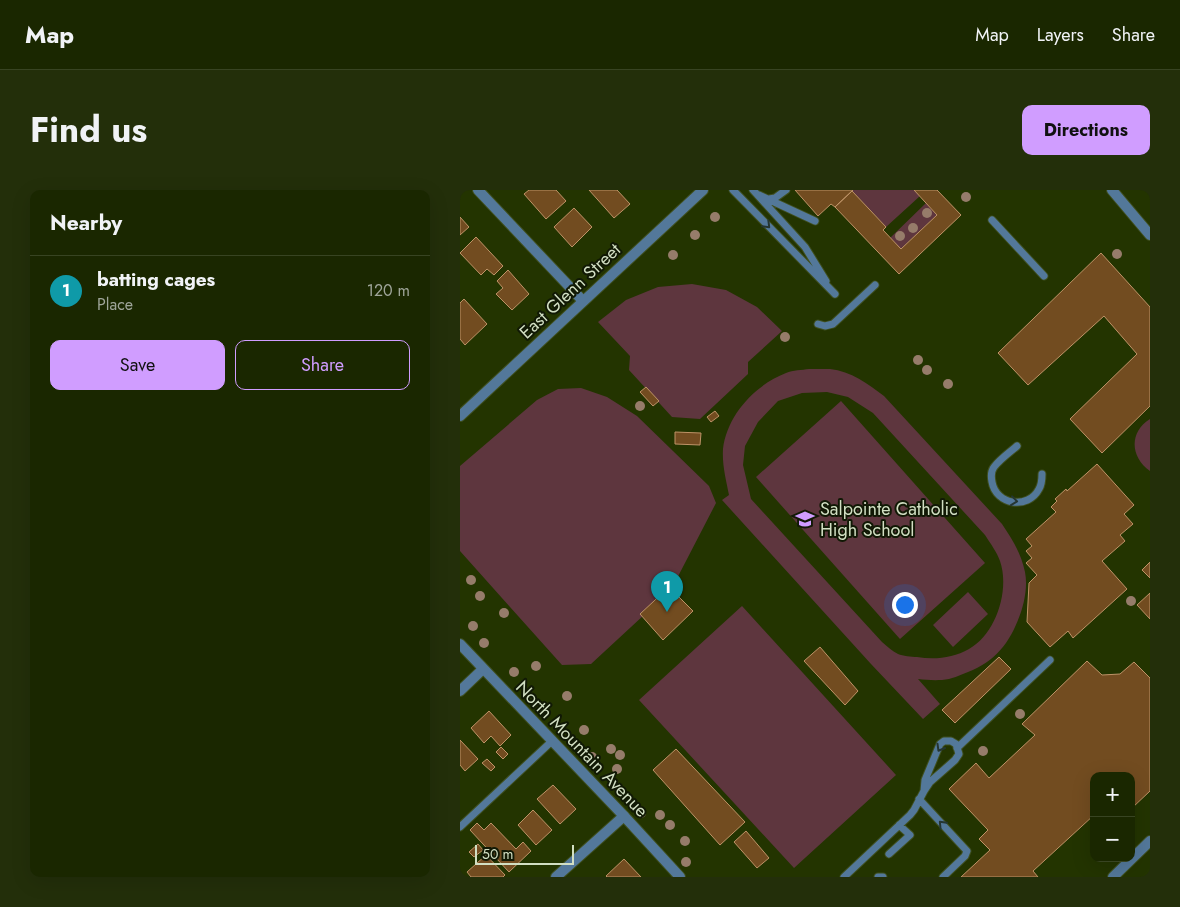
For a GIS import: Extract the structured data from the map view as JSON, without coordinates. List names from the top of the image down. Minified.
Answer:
{"streets":{"street":["East Glenn Street","North Mountain Avenue"]},"places":{"school or university":["Salpointe Catholic High School"]},"scale_bar":"50 m","page":{"header":"Map","nav":["Map","Layers","Share"],"title":"Find us","buttons":["Directions",["Save","Share"]],"heading":"Nearby","list":[{"mark":"1","name":"batting cages","note":"Place","value":"120 m"}],"pins":"1","map_buttons":["+","−"],"scale":"50 m"}}
